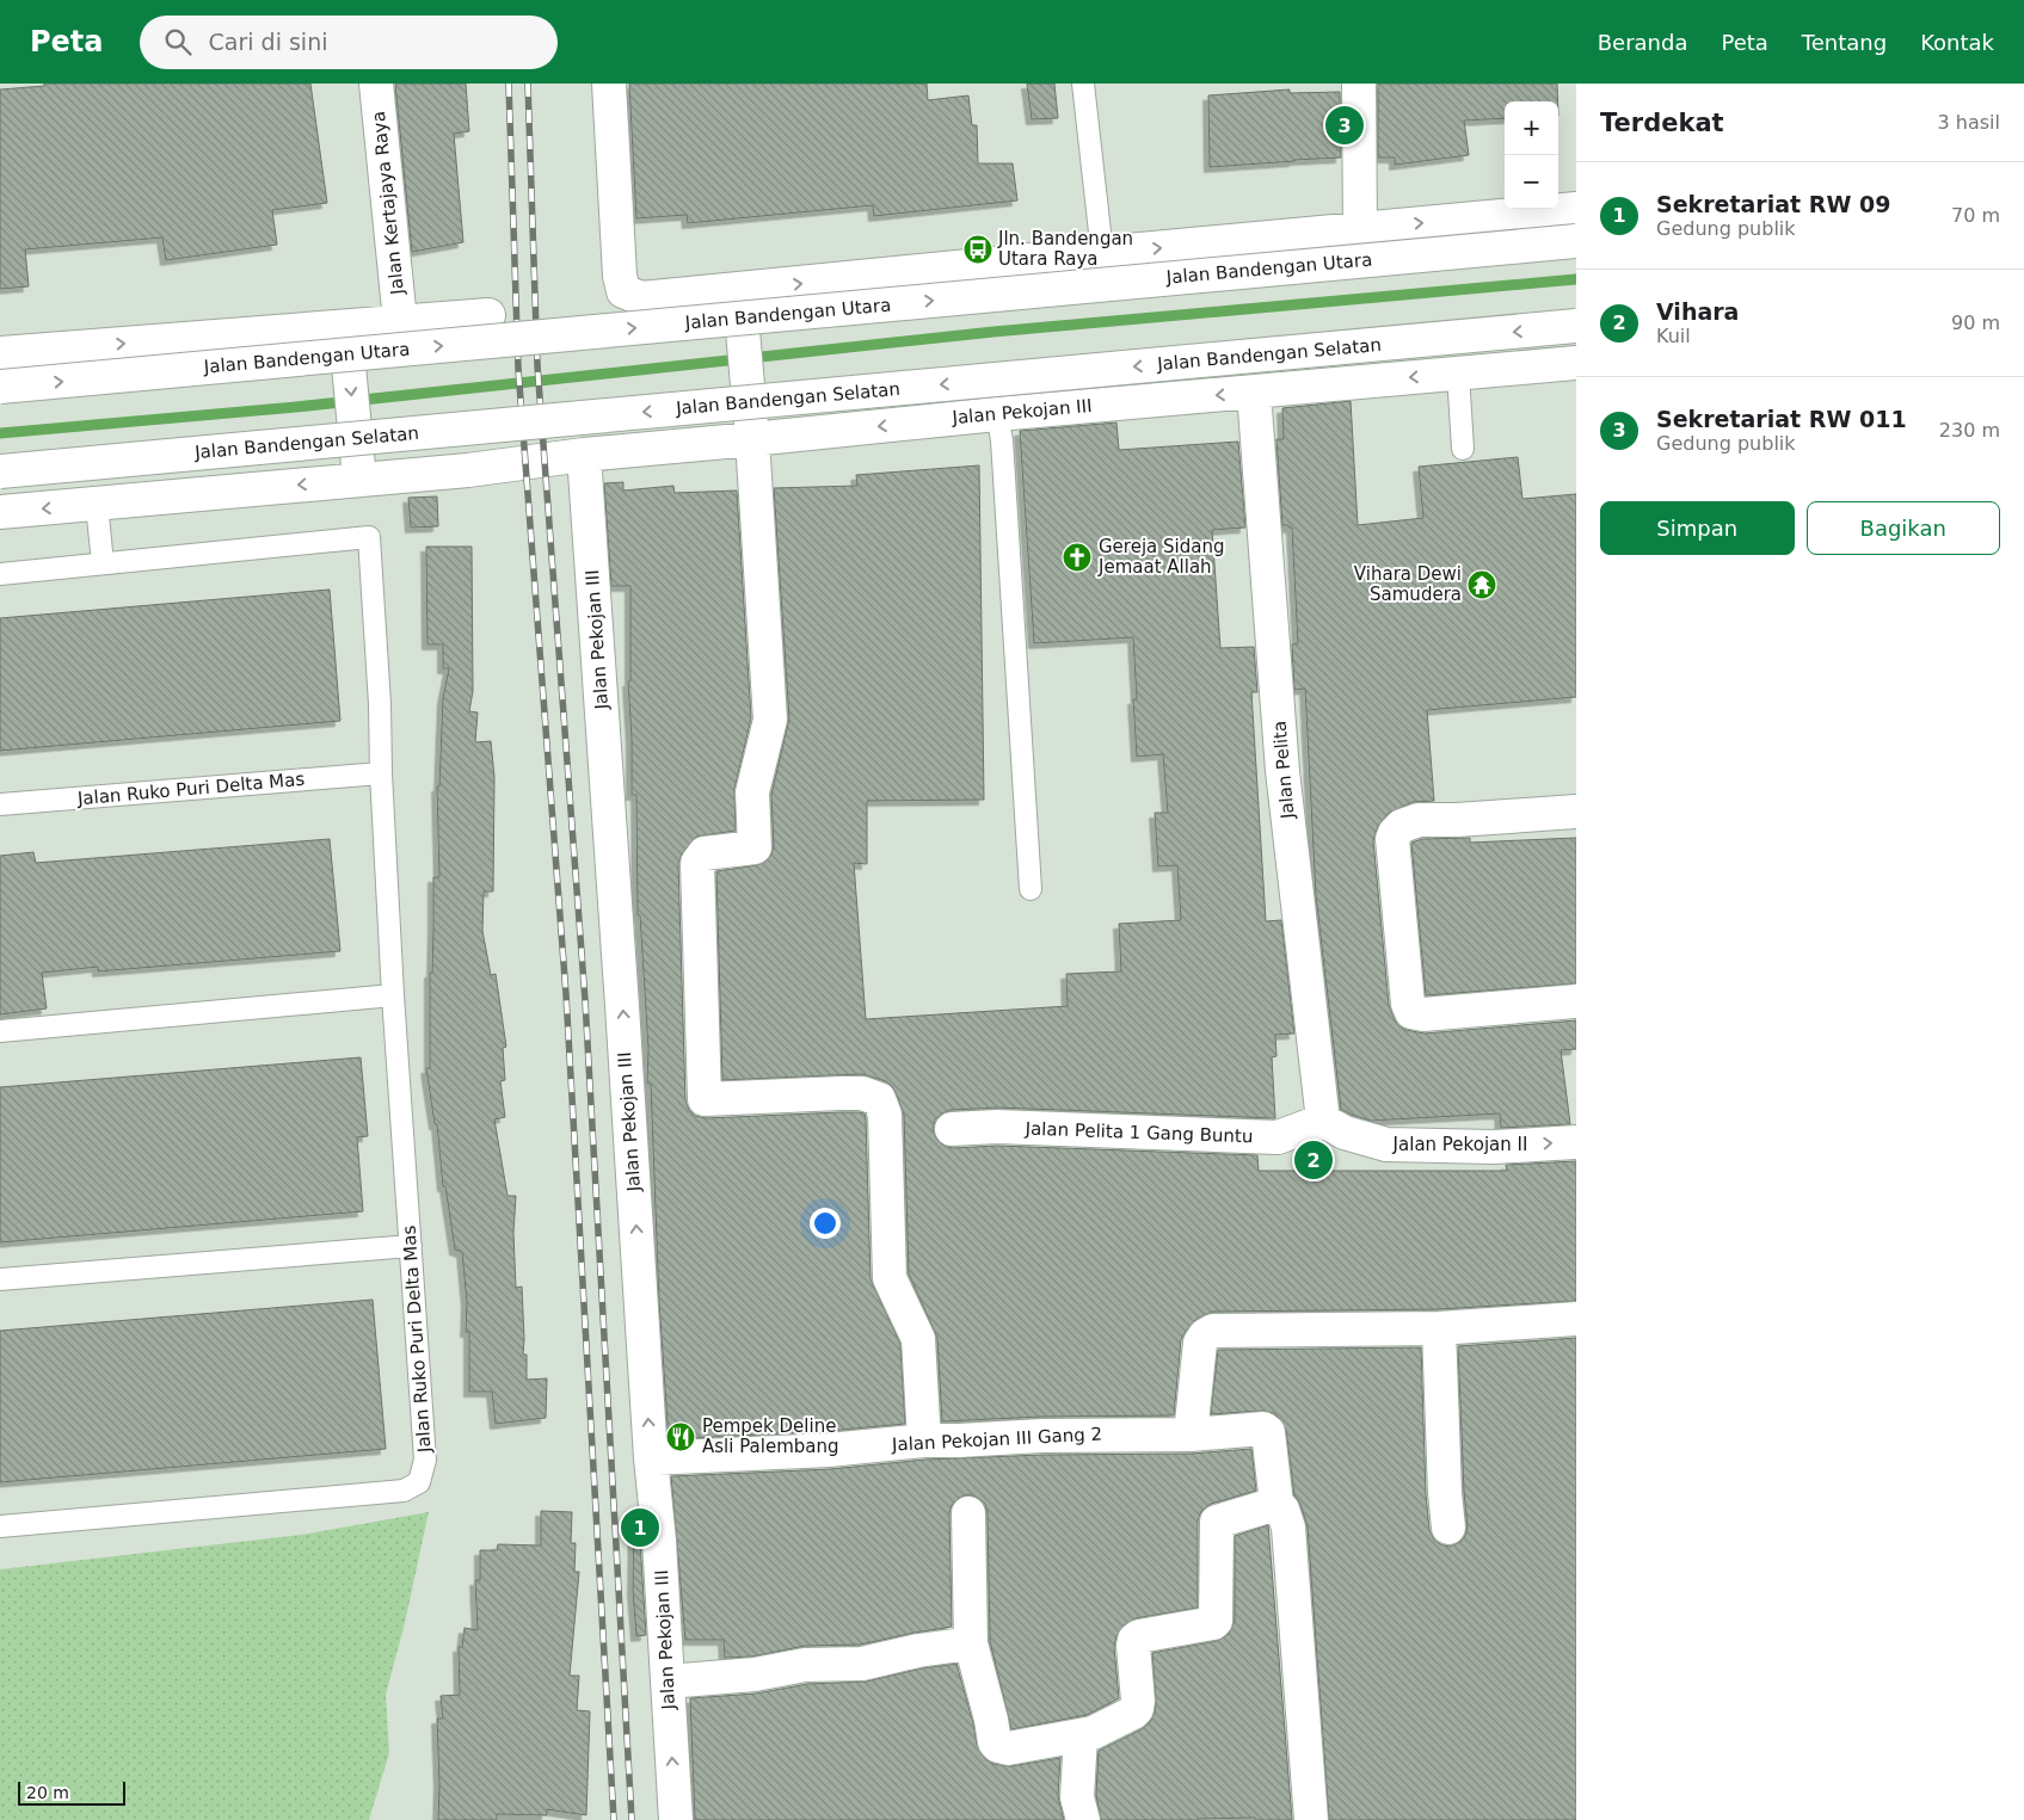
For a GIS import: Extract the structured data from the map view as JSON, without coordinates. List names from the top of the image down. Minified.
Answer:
{"streets":{"street":["Jalan Kertajaya Raya","Jalan Bandengan Utara","Jalan Bandengan Selatan","Jalan Pekojan III","Jalan Pelita","Jalan Pelita 1 Gang Buntu","Jalan Pekojan II","Jalan Pekojan III Gang 2"],"lane":["Jalan Ruko Puri Delta Mas"]},"crossings":[["Jalan Kertajaya Raya","Jalan Bandengan Utara"],["Jalan Pekojan III","Jalan Pelita"],["Jalan Pekojan III","Jalan Pekojan III Gang 2"],["Jalan Pelita","Jalan Pelita 1 Gang Buntu"],["Jalan Pelita","Jalan Pekojan II"],["Jalan Pelita 1 Gang Buntu","Jalan Pekojan II"]],"places":{"bus stop":["Jln. Bandengan Utara Raya"],"church":["Gereja Sidang Jemaat Allah"],"temple":["Vihara Dewi Samudera"],"restaurant":["Pempek Deline Asli Palembang"]},"scale_bar":"20 m","page":{"header":"Peta","search":"Cari di sini","nav":["Beranda","Peta","Tentang","Kontak"],"heading":["Terdekat","3 hasil"],"map_buttons":["+","−"],"pins":["3","2","1"],"list":[{"mark":"1","name":"Sekretariat RW 09","note":"Gedung publik","value":"70 m"},{"mark":"2","name":"Vihara","note":"Kuil","value":"90 m"},{"mark":"3","name":"Sekretariat RW 011","note":"Gedung publik","value":"230 m"}],"buttons":["Simpan","Bagikan"],"scale":"20 m"}}
